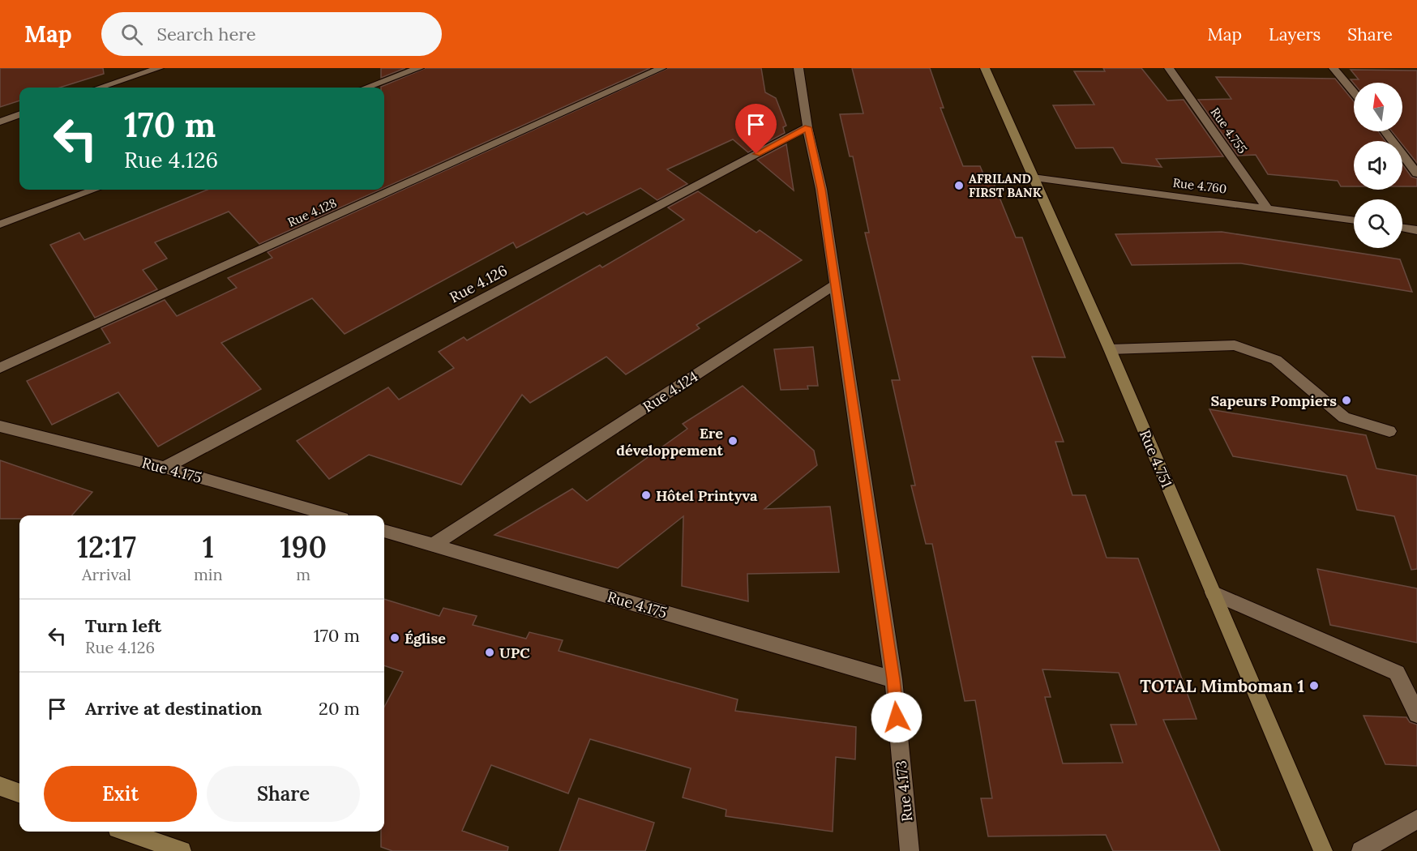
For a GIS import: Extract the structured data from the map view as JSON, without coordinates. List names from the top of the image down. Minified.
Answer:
{"streets":{"main road":["Rue 4.751"],"street":["Rue 4.755","Rue 4.760","Rue 4.128","Rue 4.126","Rue 4.124","Rue 4.175","Rue 4.173"]},"crossings":[["Rue 4.755","Rue 4.760"],["Rue 4.760","Rue 4.751"],["Rue 4.126","Rue 4.175"],["Rue 4.126","Rue 4.173"],["Rue 4.124","Rue 4.175"],["Rue 4.124","Rue 4.173"],["Rue 4.175","Rue 4.173"]],"places":["AFRILAND FIRST BANK","Sapeurs Pompiers","Ere développement","Hôtel Printyva","Église","UPC","TOTAL Mimboman 1"],"north":"top","page":{"header":"Map","search":"Search here","nav":["Map","Layers","Share"],"turn":["170 m","Rue 4.126"],"eta":["12:17","Arrival","1","min","190","m"],"list":[{"name":"Turn left","note":"Rue 4.126","value":"170 m"},{"name":"Arrive at destination","value":"20 m"}],"buttons":["Exit","Share"]}}
